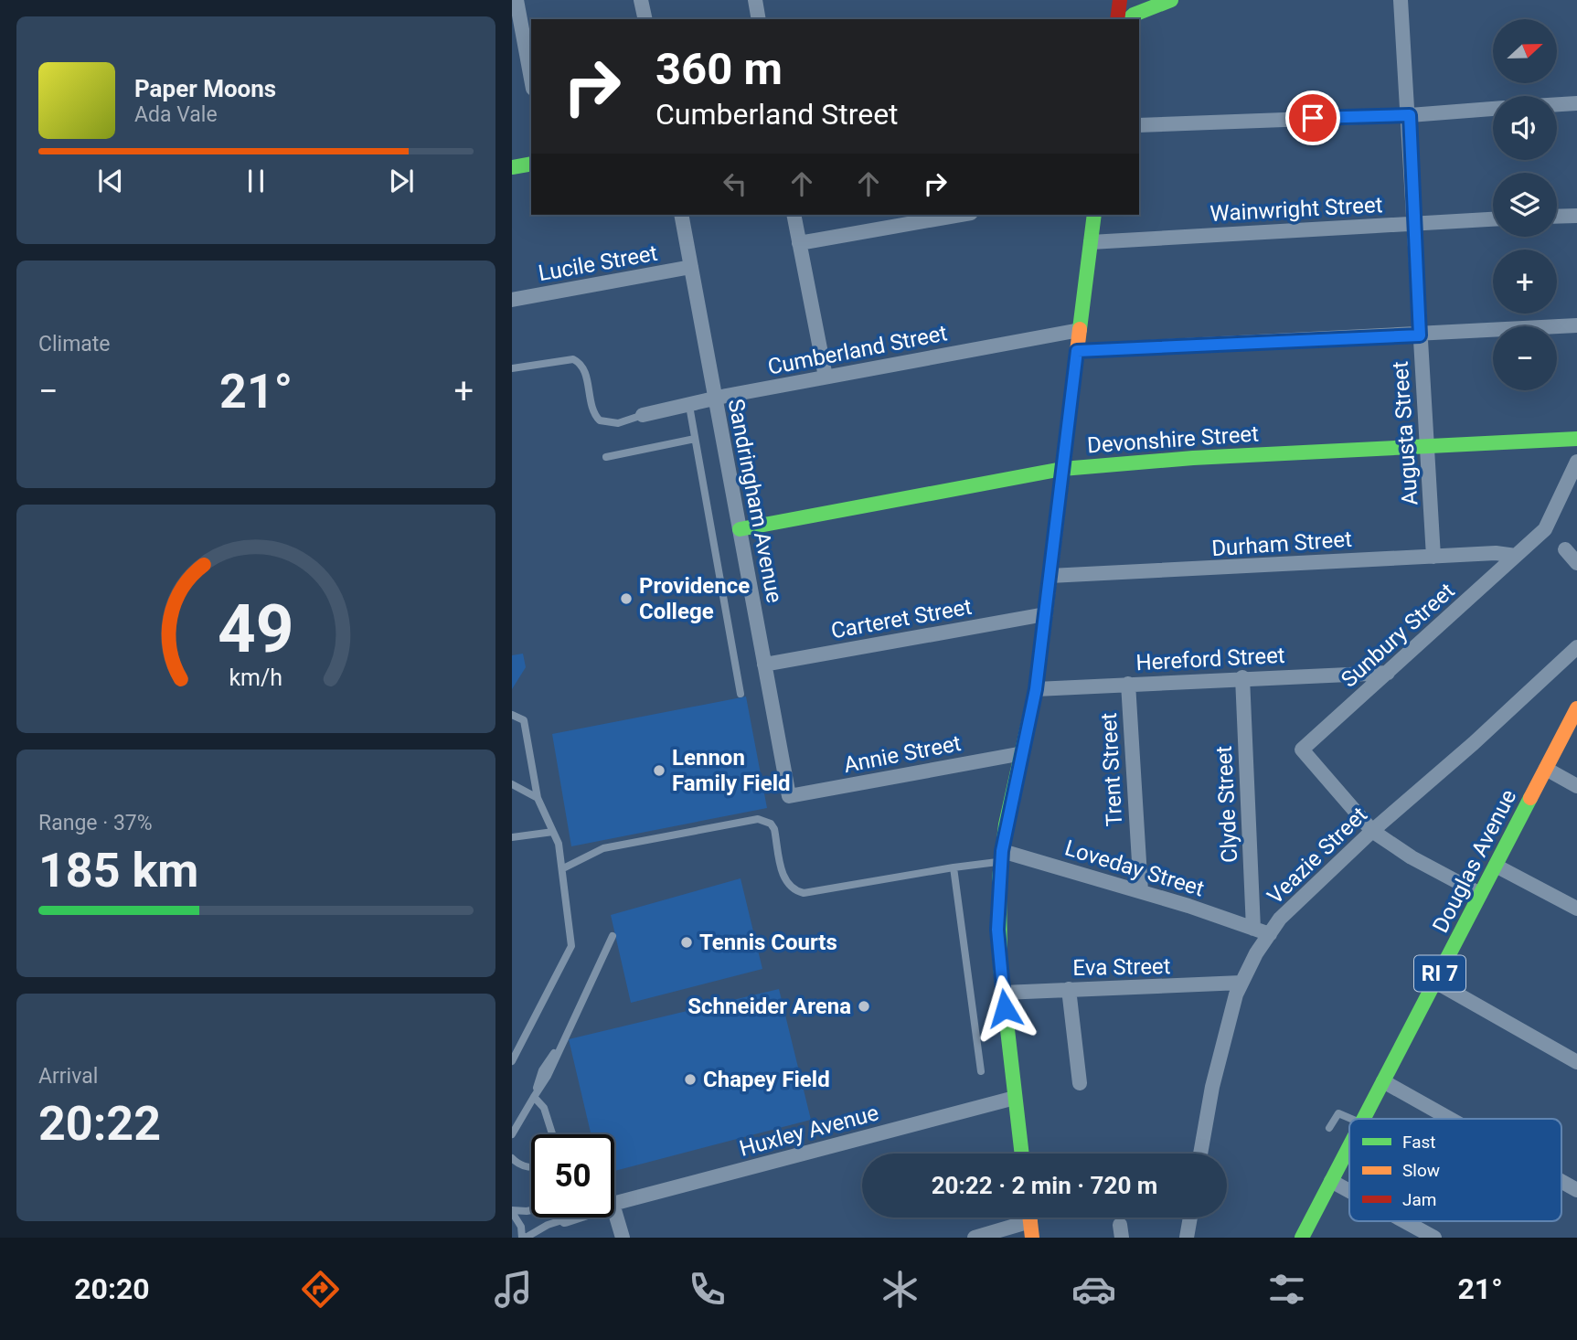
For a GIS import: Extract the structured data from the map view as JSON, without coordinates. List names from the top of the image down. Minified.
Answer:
{"streets":{"main road":["Devonshire Street","Douglas Avenue","RI 7"],"street":["Wainwright Street","Lucile Street","Cumberland Street","Augusta Street","Sandringham Avenue","Durham Street","Carteret Street","Sunbury Street","Hereford Street","Annie Street","Trent Street","Clyde Street","Veazie Street","Loveday Street","Eva Street","Huxley Avenue"]},"crossings":[["Wainwright Street","Augusta Street"],["Lucile Street","Sandringham Avenue"],["Cumberland Street","Sandringham Avenue"],["Augusta Street","Devonshire Street"],["Augusta Street","Durham Street"],["Devonshire Street","Sandringham Avenue"],["Sandringham Avenue","Carteret Street"],["Sandringham Avenue","Annie Street"],["Durham Street","Sunbury Street"],["Sunbury Street","Hereford Street"],["Sunbury Street","Veazie Street"],["Hereford Street","Trent Street"],["Hereford Street","Clyde Street"],["Trent Street","Loveday Street"],["Clyde Street","Loveday Street"],["Veazie Street","Loveday Street"],["Veazie Street","Eva Street"]],"places":["Providence College","Lennon Family Field","Tennis Courts","Schneider Arena","Chapey Field"],"legend":["Fast","Slow","Jam"],"north":"right","page":{"map_buttons":["+","−"],"turn":["360 m","Cumberland Street"],"song":["Paper Moons","Ada Vale"],"tile":["Climate",["Range · 37%","185 km"],["Arrival","20:22"]],"heat":["−","21°","+"],"limit":"50","trip":"20:22 · 2 min · 720 m","tabs":["20:20","21°"],"gauge":["49","km/h"]}}
